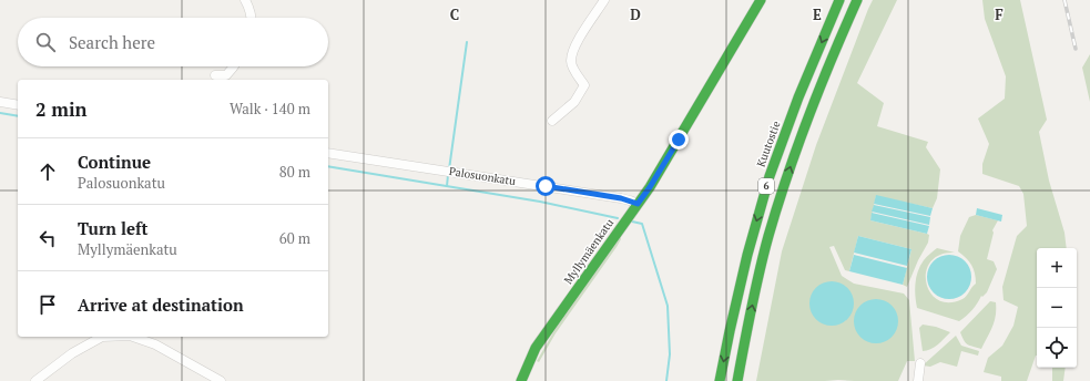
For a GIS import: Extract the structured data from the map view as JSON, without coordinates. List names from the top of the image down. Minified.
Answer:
{"streets":{"main road":["Kuutostie","6","Myllymäenkatu"],"street":["Palosuonkatu"]},"crossings":[["Palosuonkatu","Myllymäenkatu"]],"page":{"search":"Search here","heading":["2 min","Walk · 140 m"],"list":[["Continue","Palosuonkatu","80 m"],["Turn left","Myllymäenkatu","60 m"],"Arrive at destination"],"map_buttons":["+","−"]},"grid":{"columns":["C","D","E","F"]}}
